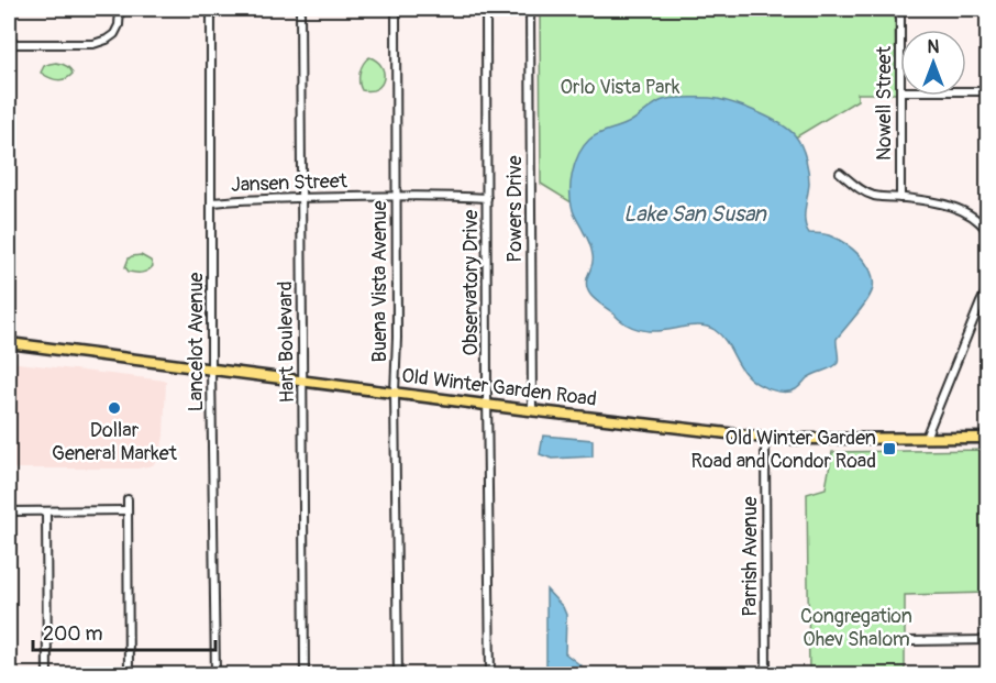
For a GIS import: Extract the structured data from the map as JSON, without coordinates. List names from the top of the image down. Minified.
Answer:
{"streets":{"main road":["Old Winter Garden Road"],"street":["Nowell Street","Jansen Street","Powers Drive","Buena Vista Avenue","Observatory Drive","Lancelot Avenue","Hart Boulevard","Parrish Avenue"]},"crossings":[["Jansen Street","Buena Vista Avenue"],["Jansen Street","Observatory Drive"],["Jansen Street","Lancelot Avenue"],["Jansen Street","Hart Boulevard"],["Powers Drive","Old Winter Garden Road"],["Buena Vista Avenue","Old Winter Garden Road"],["Observatory Drive","Old Winter Garden Road"],["Lancelot Avenue","Old Winter Garden Road"],["Hart Boulevard","Old Winter Garden Road"],["Old Winter Garden Road","Parrish Avenue"]],"water":["Lake San Susan"],"parks":["Orlo Vista Park","Congregation Ohev Shalom"],"places":{"other":["Dollar General Market"],"transit":["Old Winter Garden Road and Condor Road"]},"scale_bar":"200 m","north":"top"}
